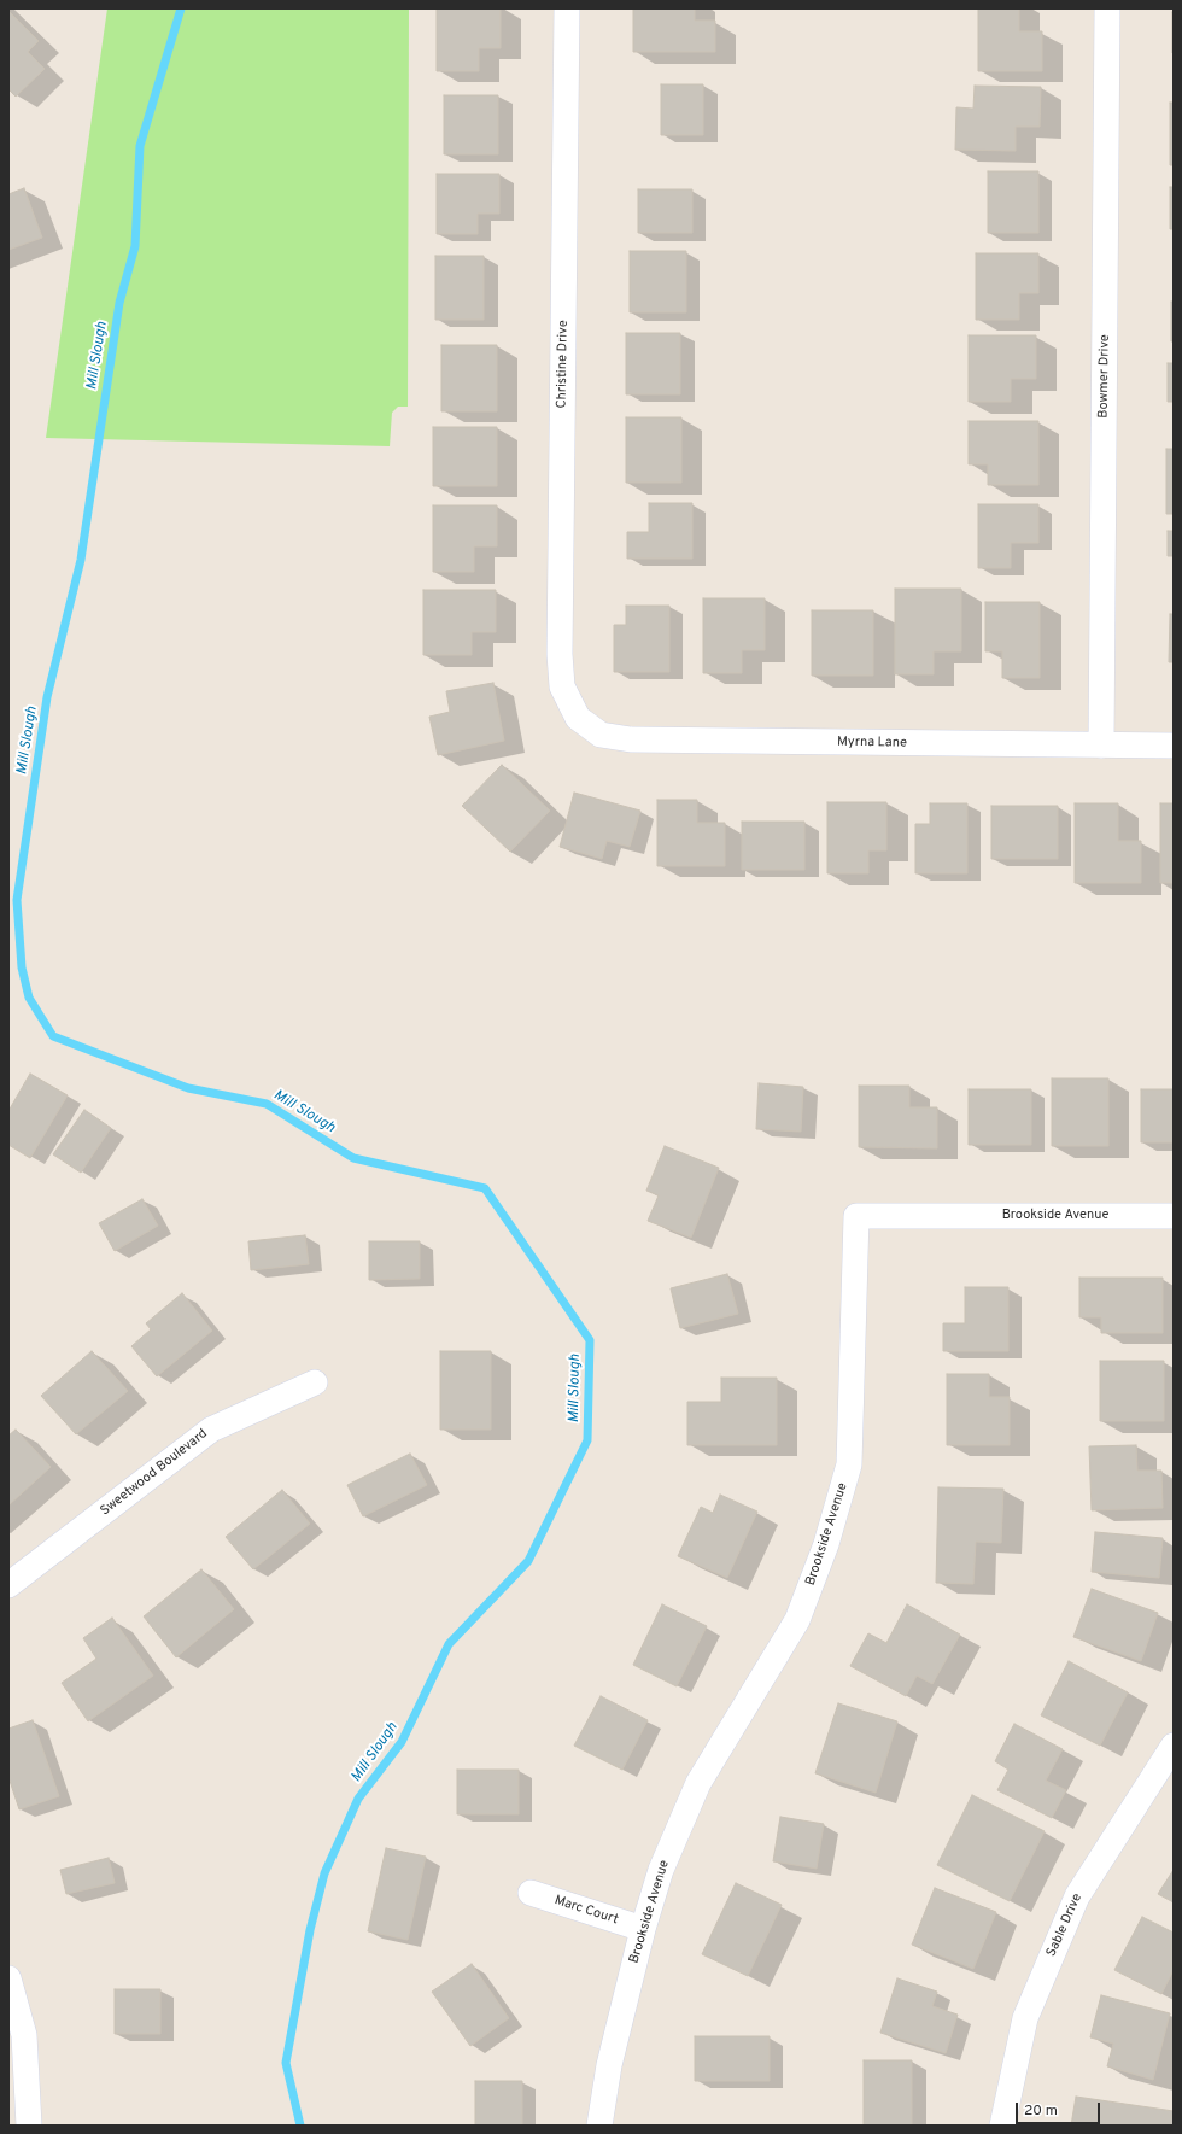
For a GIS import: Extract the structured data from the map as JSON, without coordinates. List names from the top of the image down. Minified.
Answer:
{"streets":{"street":["Christine Drive","Bowmer Drive","Myrna Lane","Brookside Avenue","Sweetwood Boulevard","Marc Court","Sable Drive"]},"crossings":[["Christine Drive","Myrna Lane"],["Bowmer Drive","Myrna Lane"],["Brookside Avenue","Marc Court"]],"water":["Mill Slough"],"scale_bar":"20 m"}
